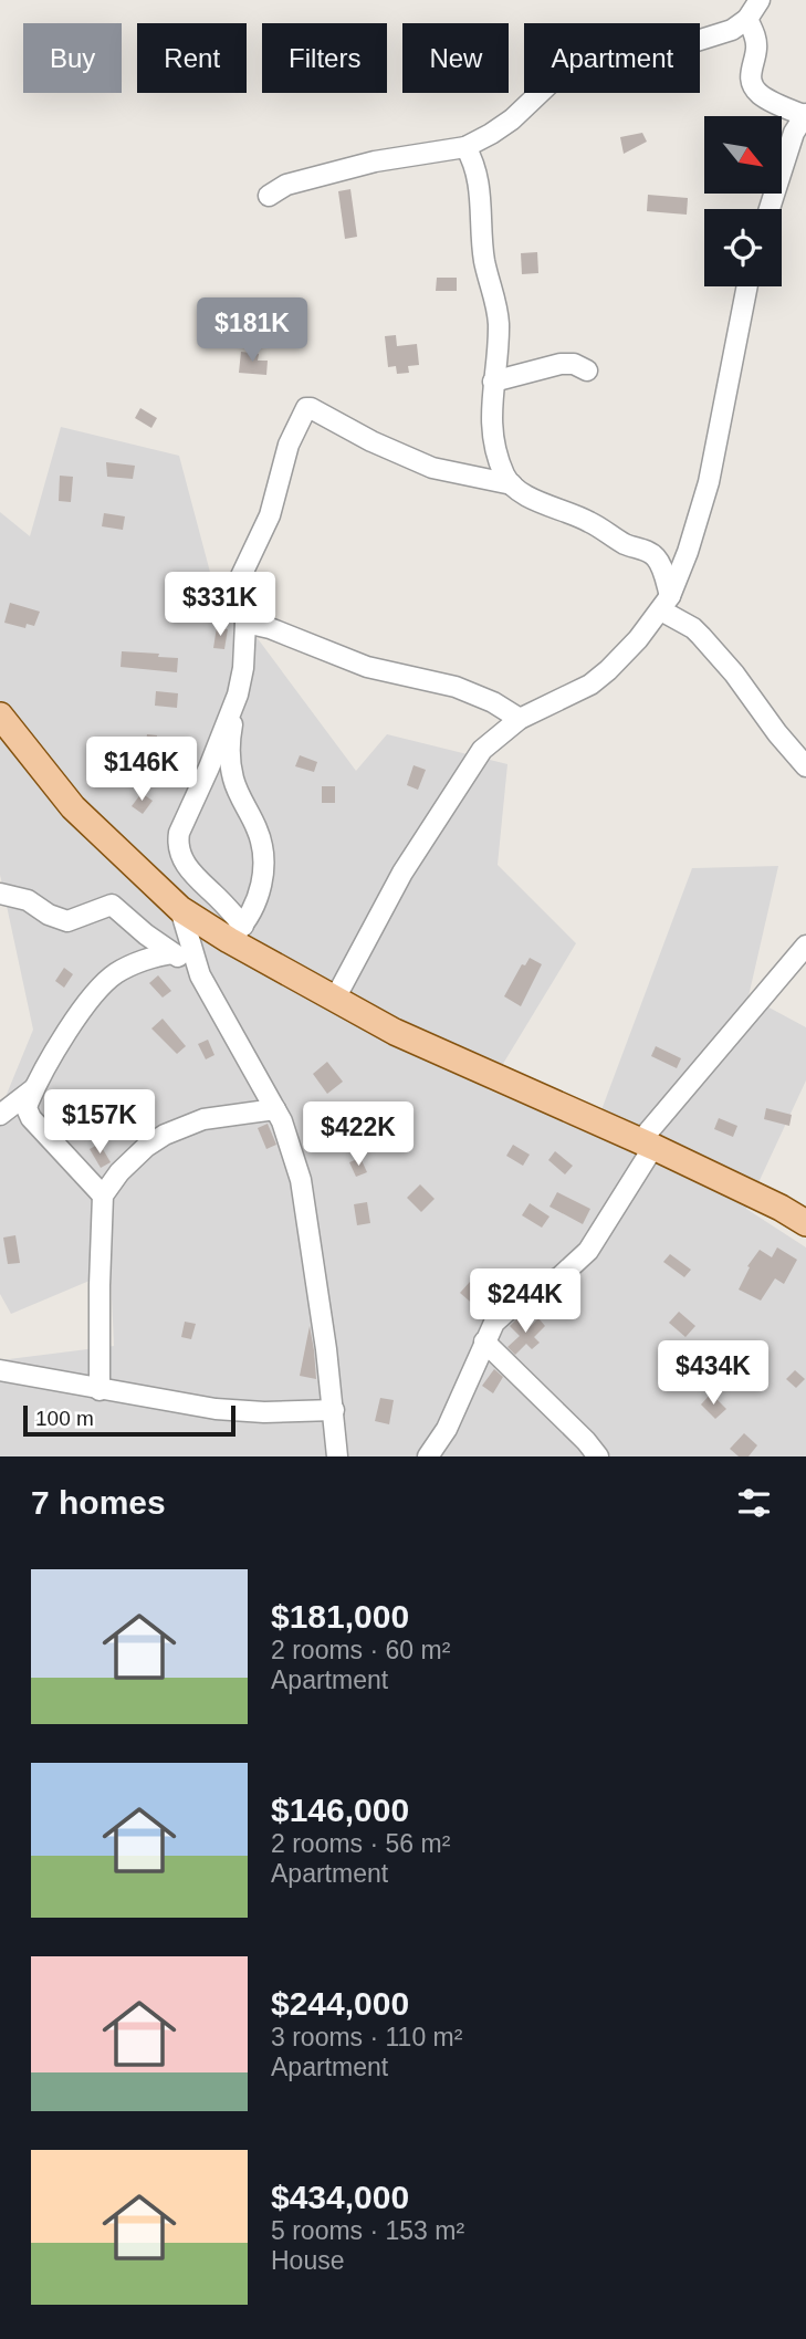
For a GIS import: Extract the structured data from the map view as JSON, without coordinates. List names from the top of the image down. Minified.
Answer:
{"scale_bar":"100 m","north":"bottom right","page":{"chip":["Buy","Rent","Filters","New","Apartment"],"price":["$181K","$331K","$146K","$157K","$422K","$244K","$434K"],"scale":"100 m","heading":"7 homes","list":[{"name":"$181,000","note":"2 rooms · 60 m² · Apartment"},{"name":"$146,000","note":"2 rooms · 56 m² · Apartment"},{"name":"$244,000","note":"3 rooms · 110 m² · Apartment"},{"name":"$434,000","note":"5 rooms · 153 m² · House"}]}}
